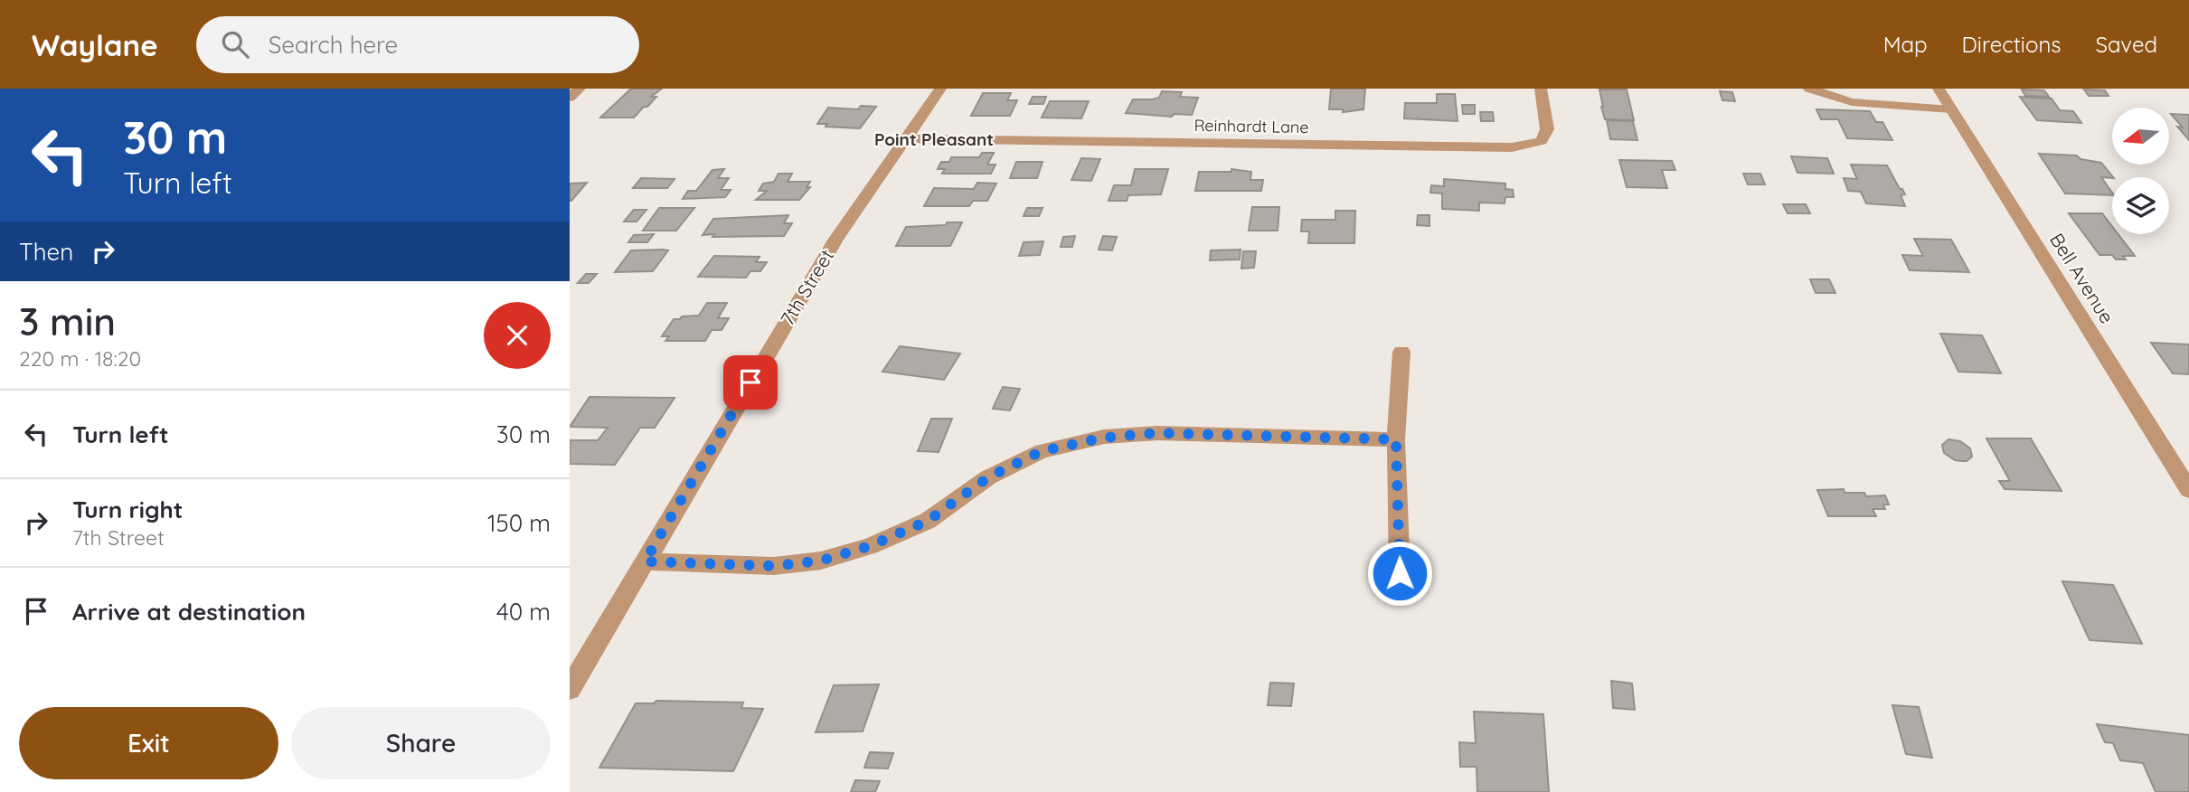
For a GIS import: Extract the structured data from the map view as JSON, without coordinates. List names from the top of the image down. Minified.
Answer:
{"streets":{"street":["Reinhardt Lane","Bell Avenue","7th Street"]},"crossings":[["Reinhardt Lane","7th Street"]],"districts":["Point Pleasant"],"north":"left","page":{"header":"Waylane","search":"Search here","nav":["Map","Directions","Saved"],"turn":["30 m","Turn left"],"then":"Then","heading":["3 min","220 m · 18:20"],"list":[{"name":"Turn left","value":"30 m"},{"name":"Turn right","note":"7th Street","value":"150 m"},{"name":"Arrive at destination","value":"40 m"}],"buttons":["Exit","Share"]}}
